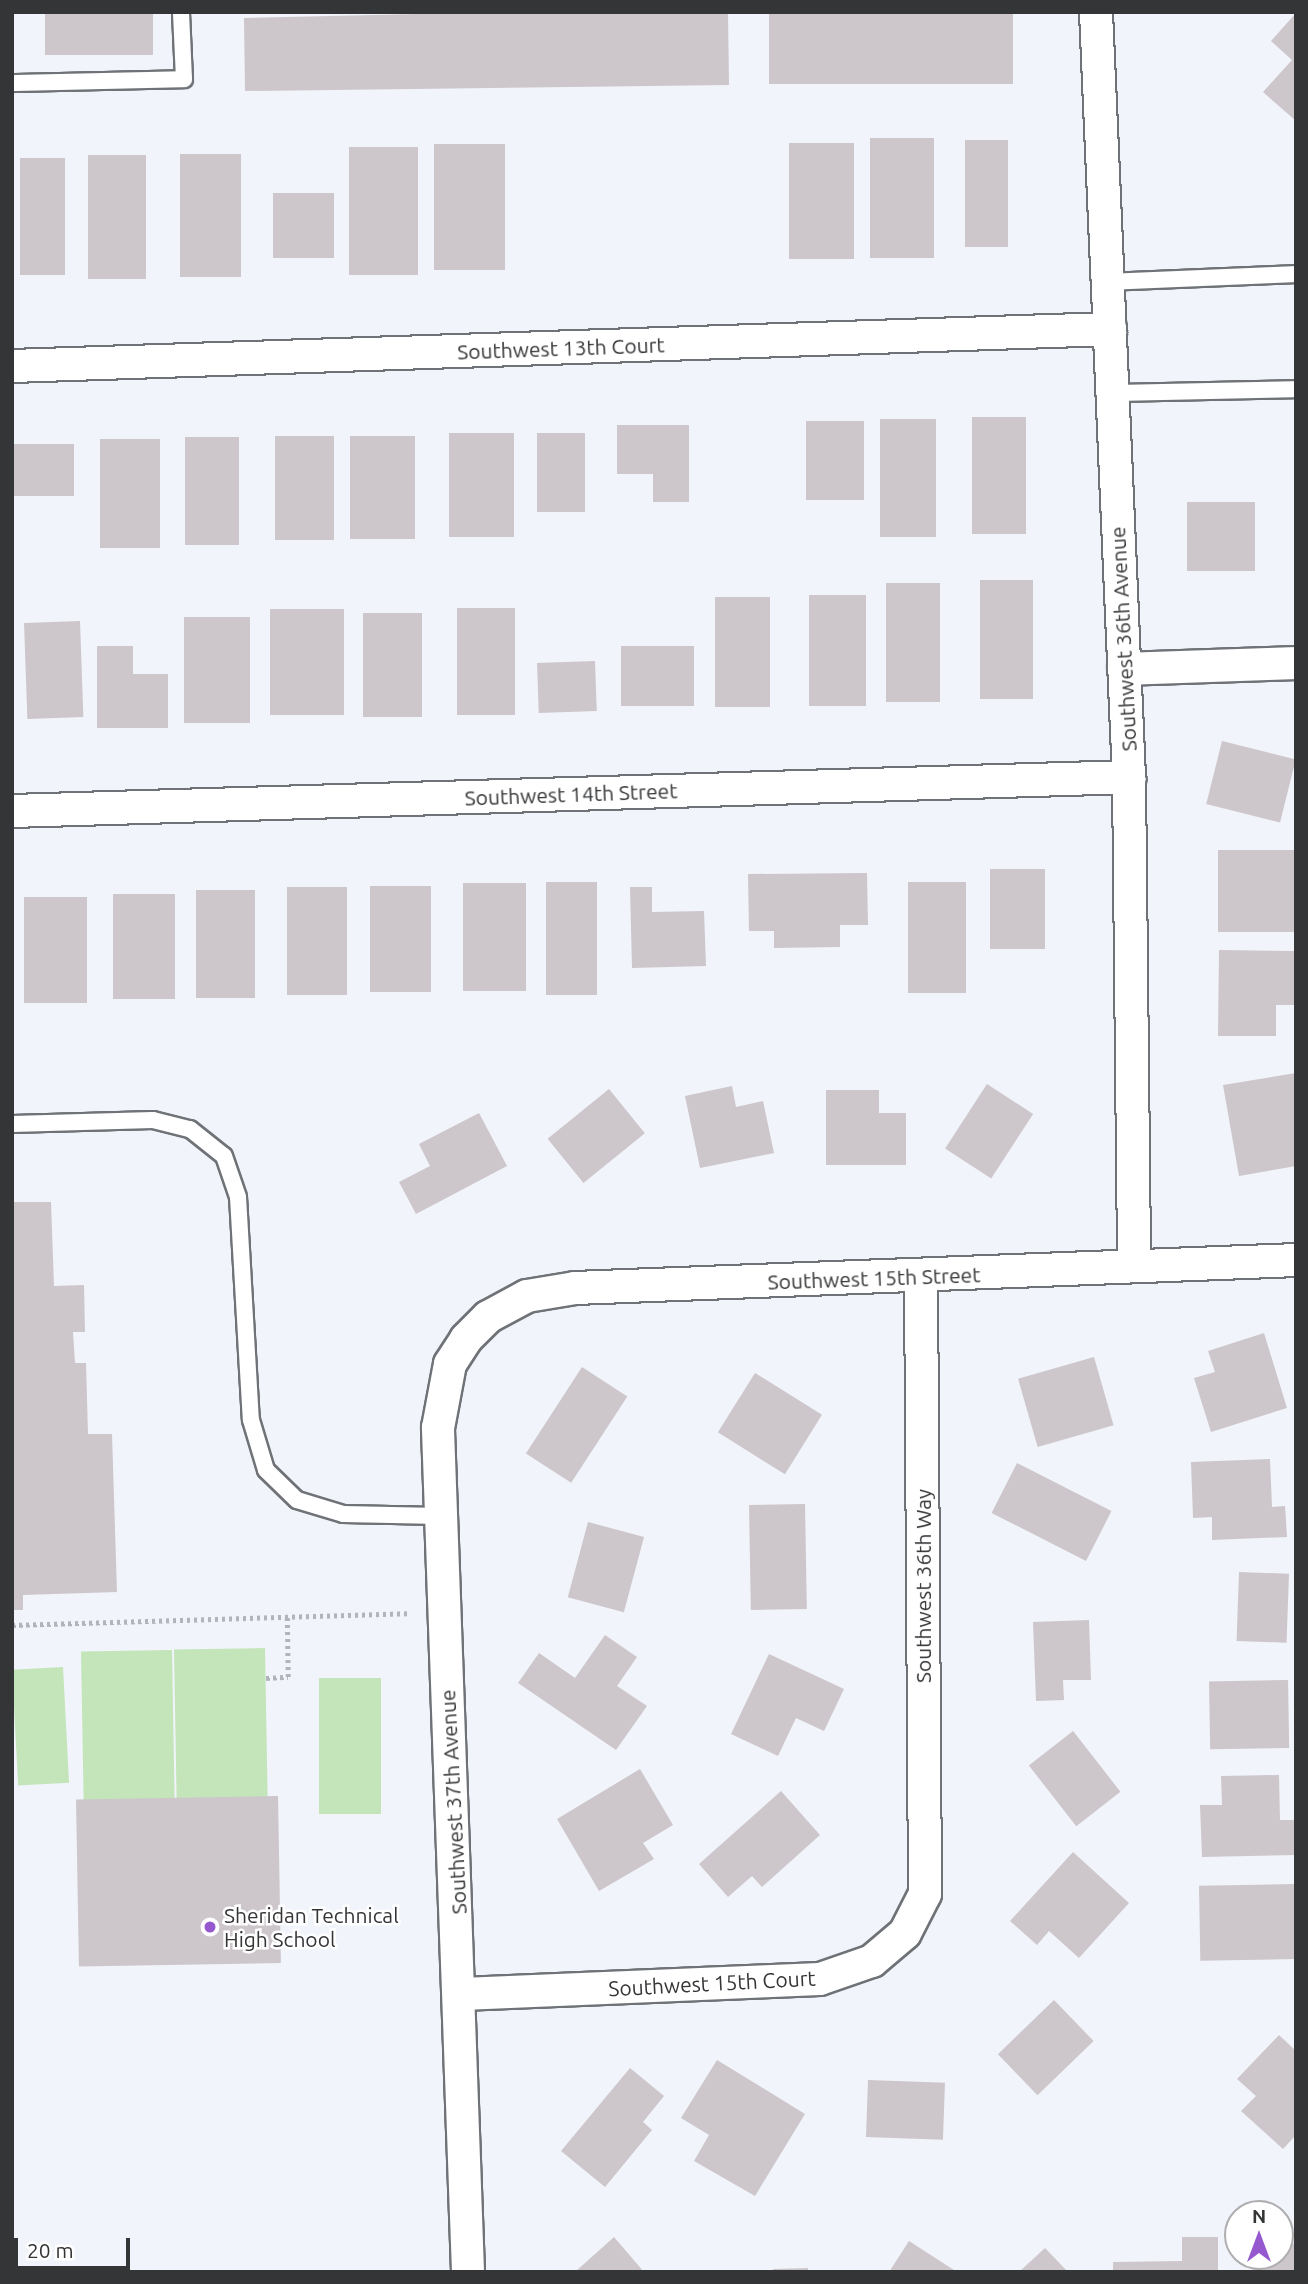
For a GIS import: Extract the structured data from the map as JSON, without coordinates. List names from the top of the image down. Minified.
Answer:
{"streets":{"street":["Southwest 13th Court","Southwest 36th Avenue","Southwest 14th Street","Southwest 15th Street","Southwest 36th Way","Southwest 37th Avenue","Southwest 15th Court"]},"crossings":[["Southwest 13th Court","Southwest 36th Avenue"],["Southwest 36th Avenue","Southwest 14th Street"],["Southwest 36th Avenue","Southwest 15th Street"],["Southwest 15th Street","Southwest 36th Way"],["Southwest 15th Street","Southwest 37th Avenue"],["Southwest 36th Way","Southwest 15th Court"],["Southwest 37th Avenue","Southwest 15th Court"]],"places":["Sheridan Technical High School"],"scale_bar":"20 m","north":"top"}
